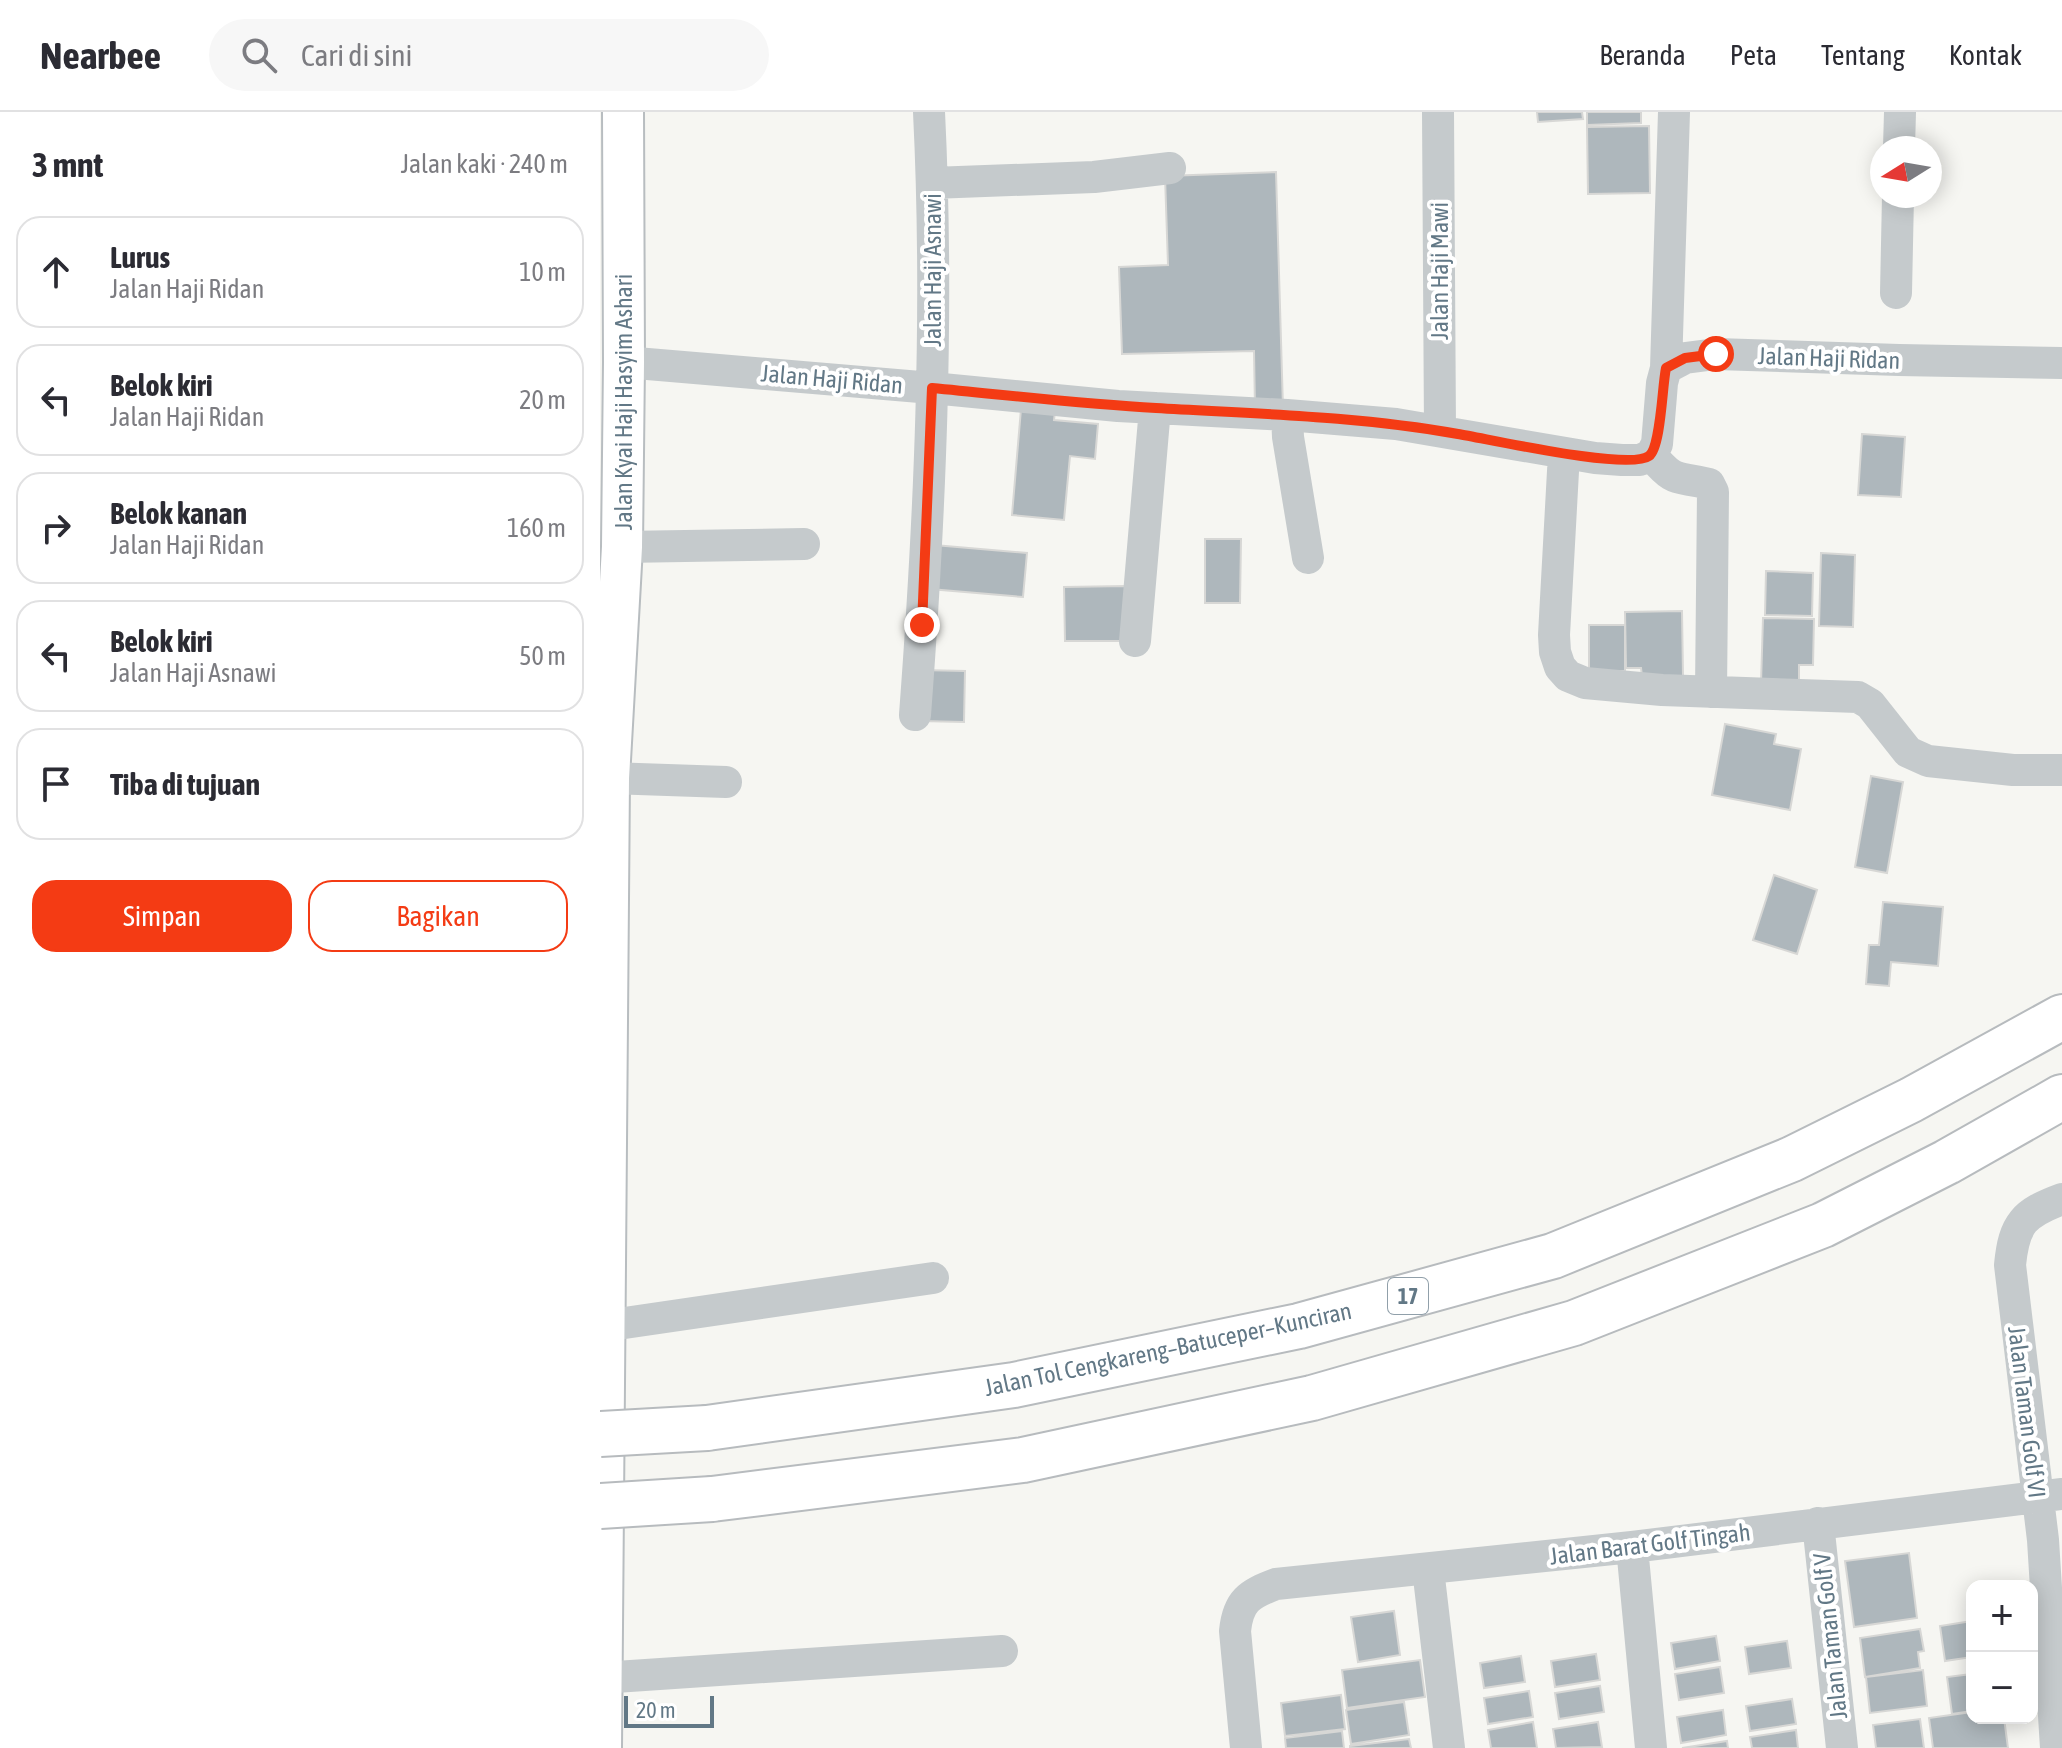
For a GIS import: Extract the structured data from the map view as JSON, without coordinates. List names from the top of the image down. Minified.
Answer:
{"streets":{"highway":["17","Jalan Tol Cengkareng–Batuceper–Kunciran"],"main road":["Jalan Kyai Haji Hasyim Ashari"],"street":["Jalan Haji Asnawi","Jalan Haji Mawi","Jalan Haji Ridan","Jalan Taman Golf VI","Jalan Barat Golf Tingah","Jalan Taman Golf V"]},"crossings":[["Jalan Haji Asnawi","Jalan Haji Ridan"],["Jalan Haji Mawi","Jalan Haji Ridan"],["Jalan Haji Ridan","Jalan Kyai Haji Hasyim Ashari"],["Jalan Taman Golf VI","Jalan Barat Golf Tingah"],["Jalan Barat Golf Tingah","Jalan Taman Golf V"]],"scale_bar":"20 m","north":"left","page":{"header":"Nearbee","search":"Cari di sini","nav":["Beranda","Peta","Tentang","Kontak"],"heading":["3 mnt","Jalan kaki · 240 m"],"list":[["Lurus","Jalan Haji Ridan","10 m"],["Belok kiri","Jalan Haji Ridan","20 m"],["Belok kanan","Jalan Haji Ridan","160 m"],["Belok kiri","Jalan Haji Asnawi","50 m"],"Tiba di tujuan"],"buttons":["Simpan","Bagikan"],"map_buttons":["+","−"],"scale":"20 m"}}
